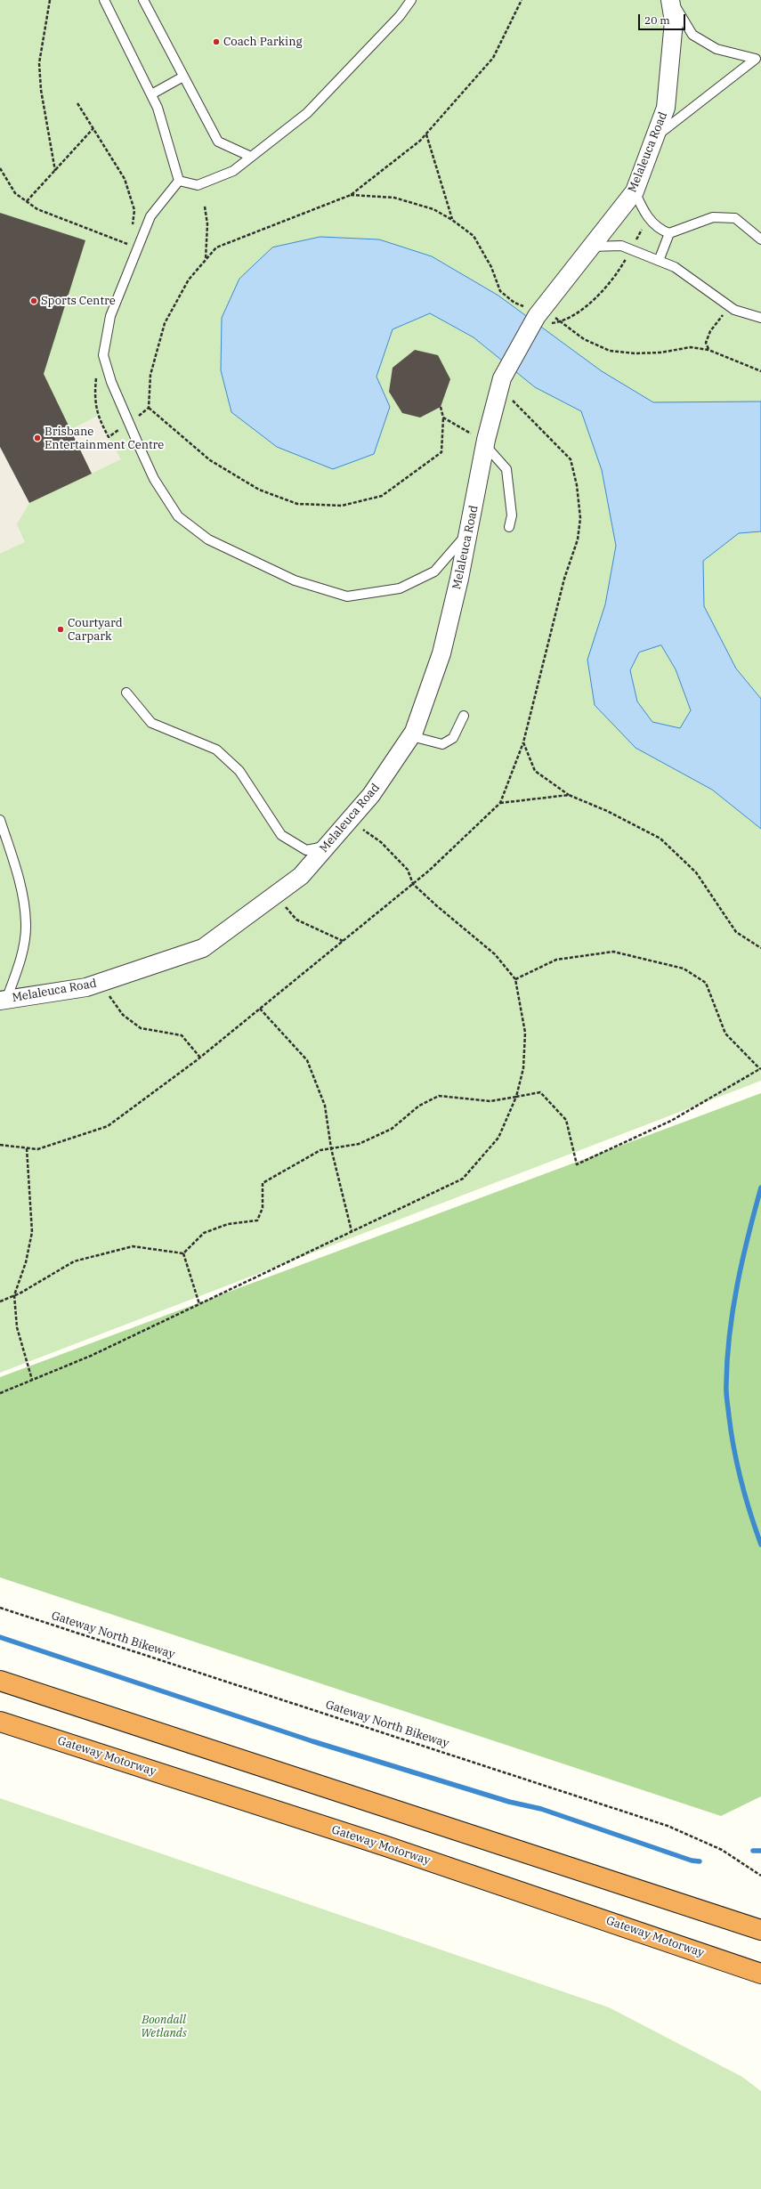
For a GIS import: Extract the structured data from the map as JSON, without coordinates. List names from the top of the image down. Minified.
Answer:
{"streets":{"highway":["Gateway Motorway"],"street":["Melaleuca Road"],"path":["Gateway North Bikeway"]},"parks":["Boondall Wetlands"],"places":["Coach Parking","Sports Centre","Brisbane Entertainment Centre","Courtyard Carpark"],"scale_bar":"20 m"}
